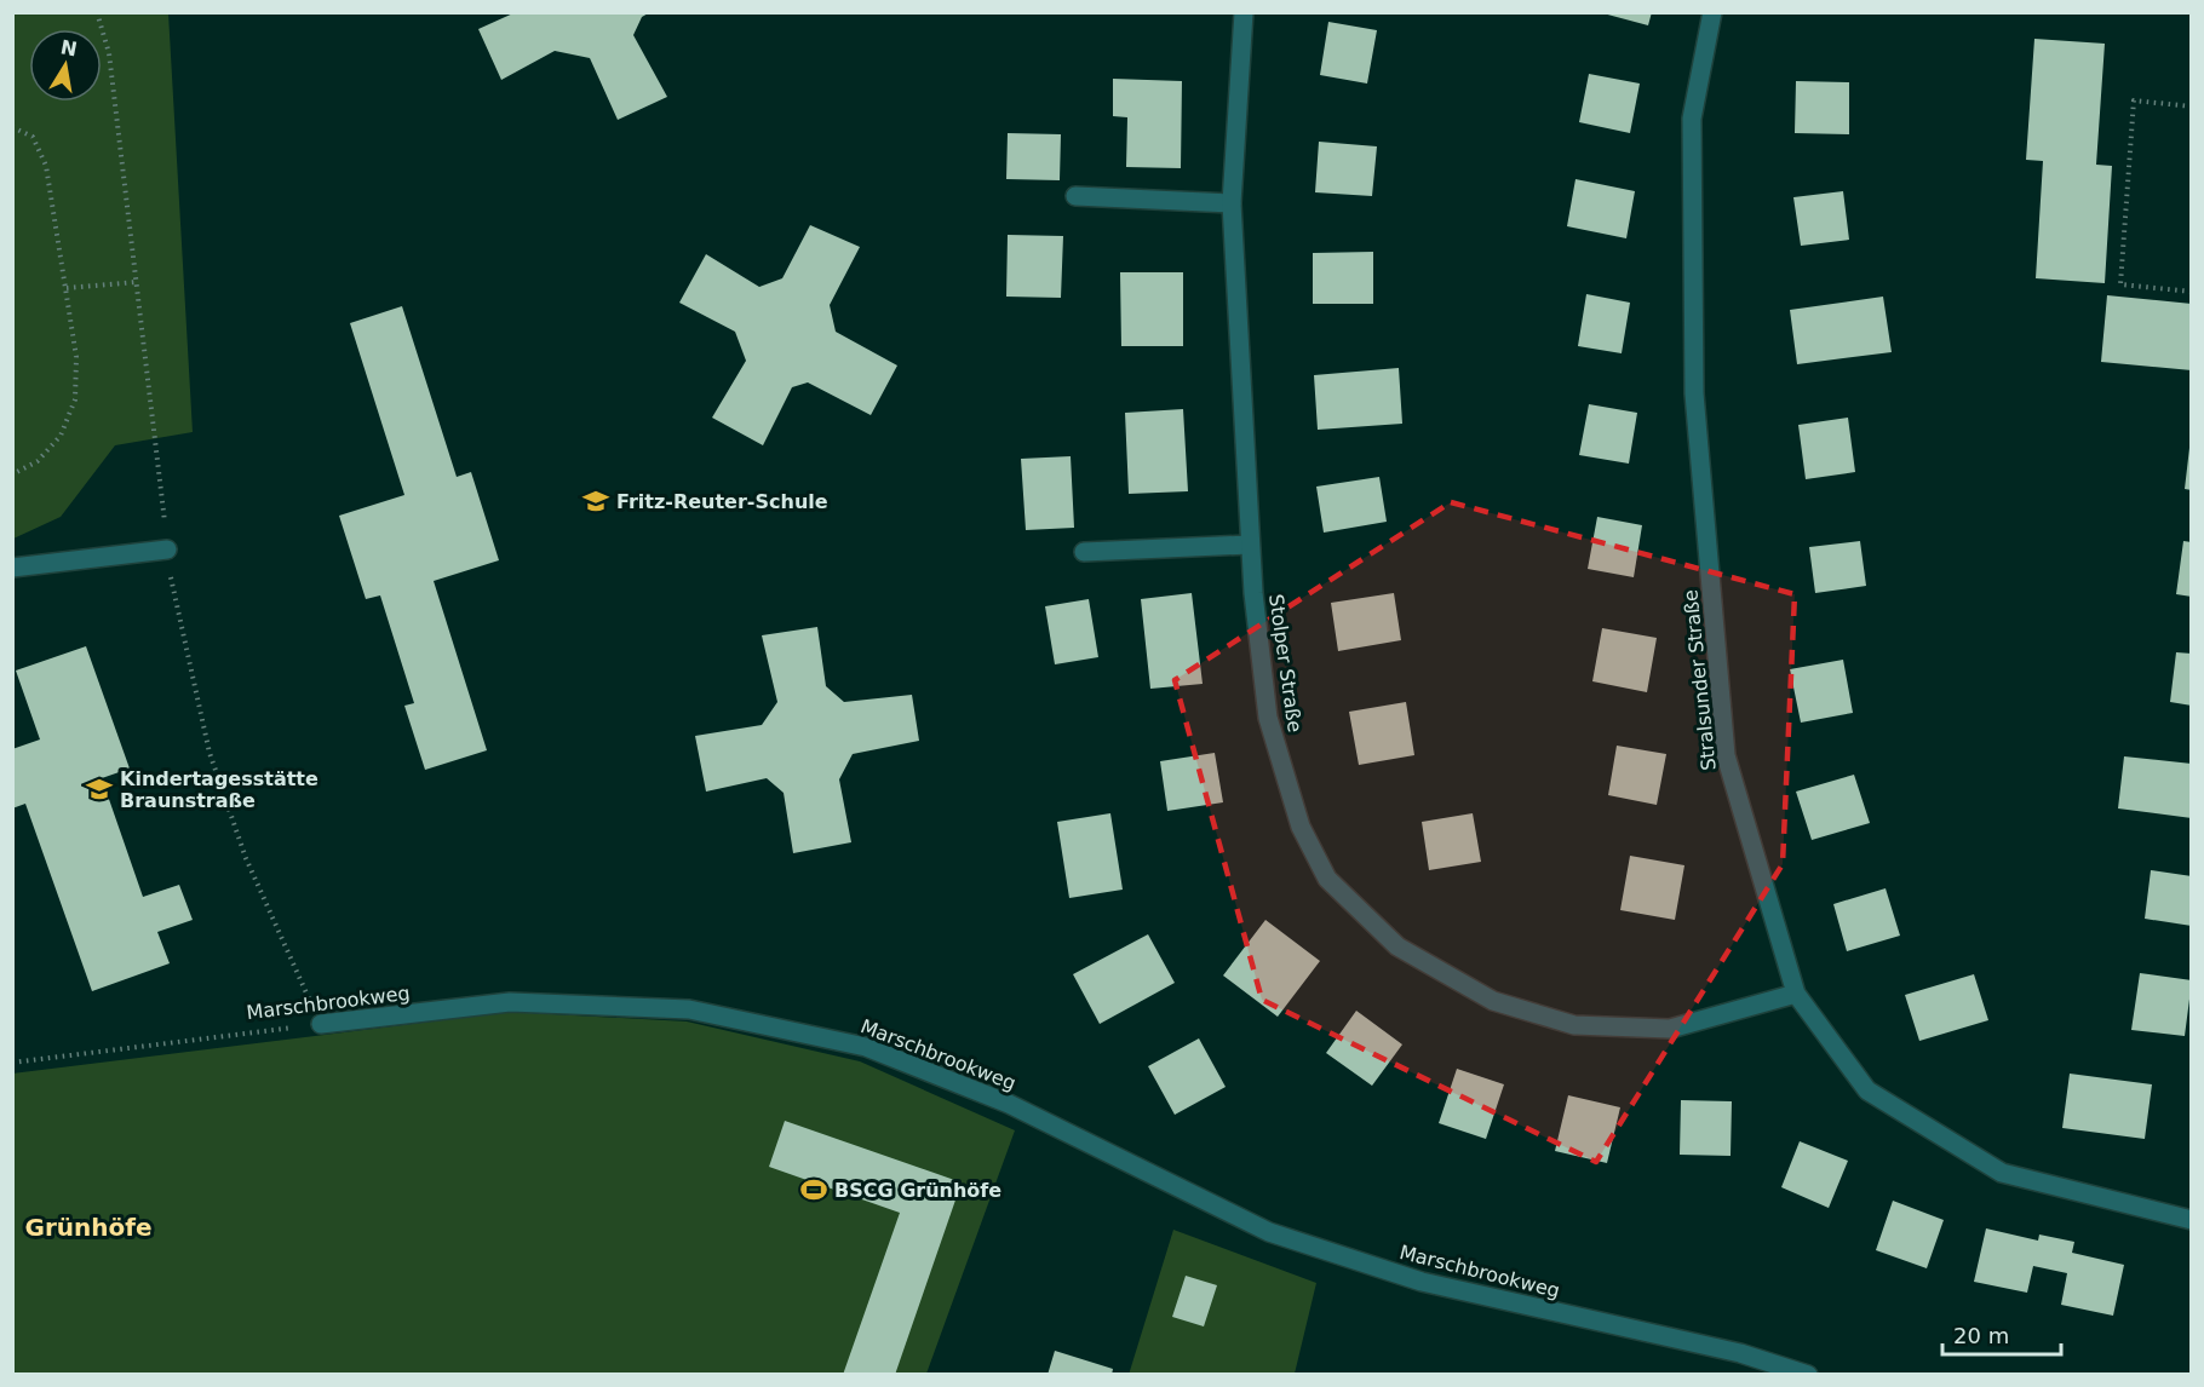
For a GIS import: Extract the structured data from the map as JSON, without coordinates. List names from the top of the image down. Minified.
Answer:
{"streets":{"street":["Stolper Straße","Stralsunder Straße","Marschbrookweg"]},"crossings":[["Stolper Straße","Stralsunder Straße"]],"districts":["Grünhöfe"],"places":{"school or university":["Fritz-Reuter-Schule","Kindertagesstätte Braunstraße"],"sports":["BSCG Grünhöfe"]},"scale_bar":"20 m","north":"top"}
